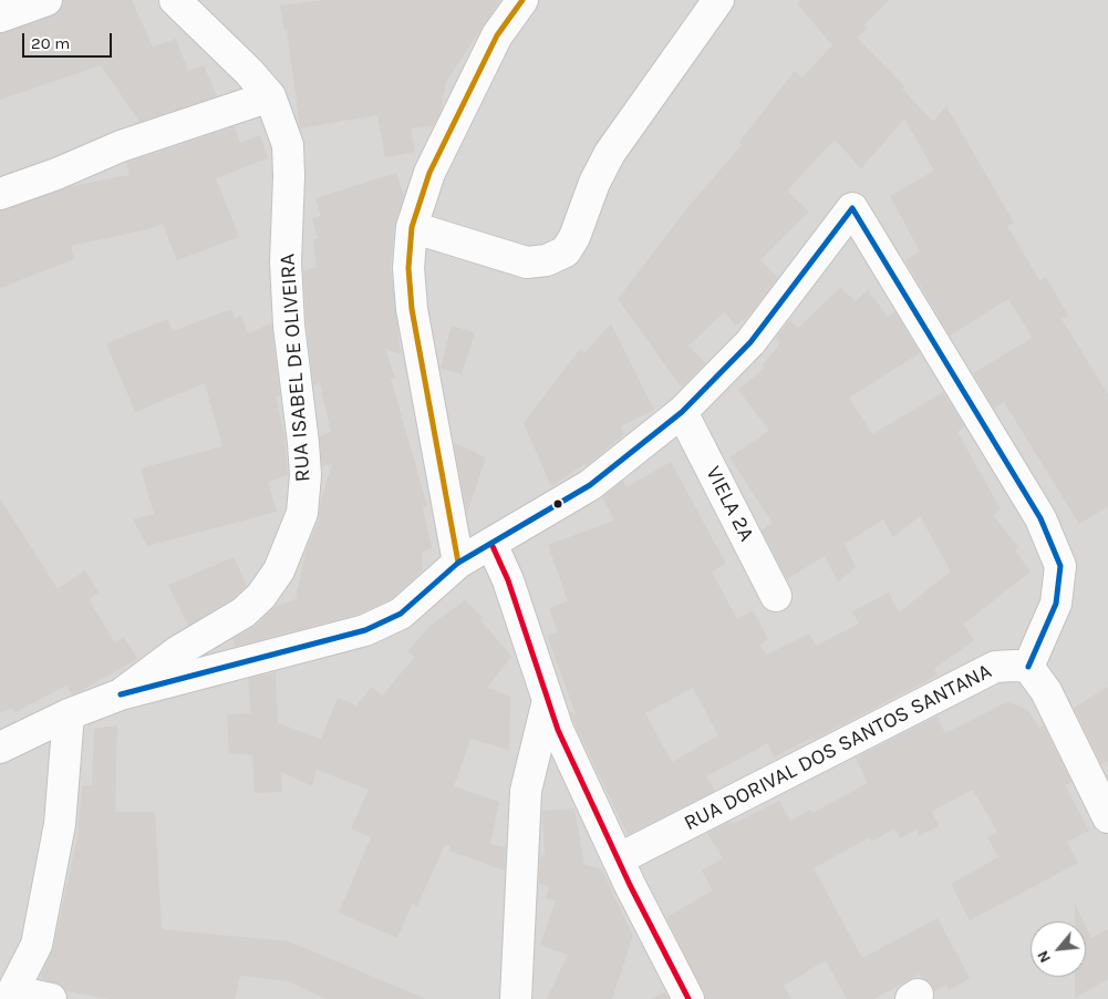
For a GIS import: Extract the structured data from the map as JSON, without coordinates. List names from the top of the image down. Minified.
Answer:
{"streets":{"street":["RUA ISABEL DE OLIVEIRA","VIELA 2A","RUA DORIVAL DOS SANTOS SANTANA"]},"scale_bar":"20 m","north":"bottom left"}
